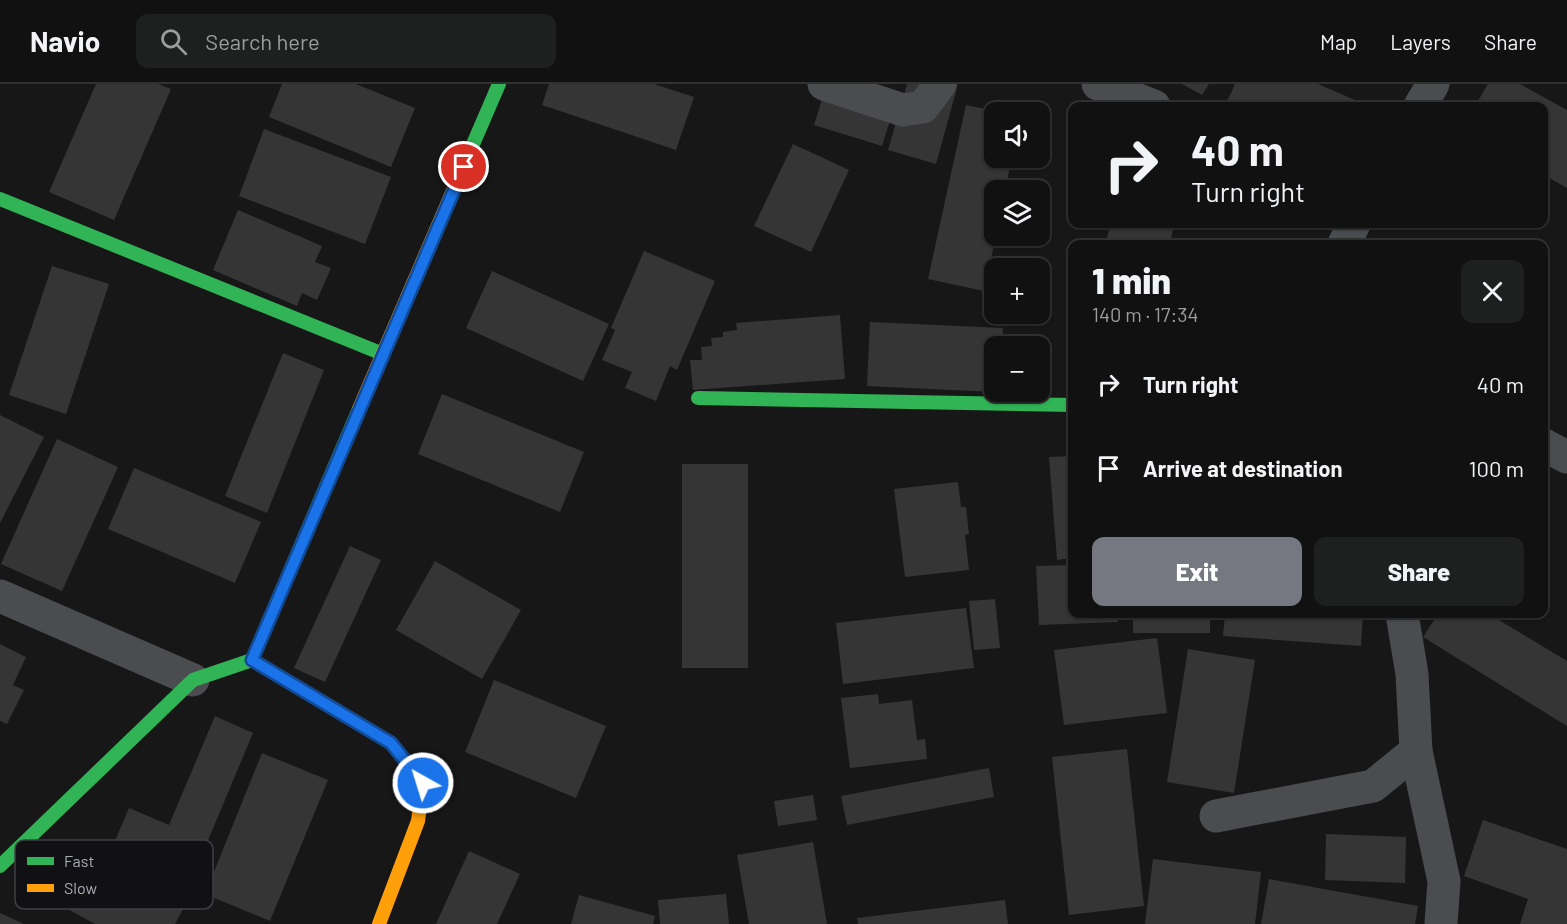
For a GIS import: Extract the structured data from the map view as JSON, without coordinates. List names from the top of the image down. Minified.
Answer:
{"legend":["Fast","Slow"],"page":{"header":"Navio","search":"Search here","nav":["Map","Layers","Share"],"map_buttons":["+","−"],"turn":["40 m","Turn right"],"heading":["1 min","140 m · 17:34"],"list":[{"name":"Turn right","value":"40 m"},{"name":"Arrive at destination","value":"100 m"}],"buttons":["Exit","Share"]}}
